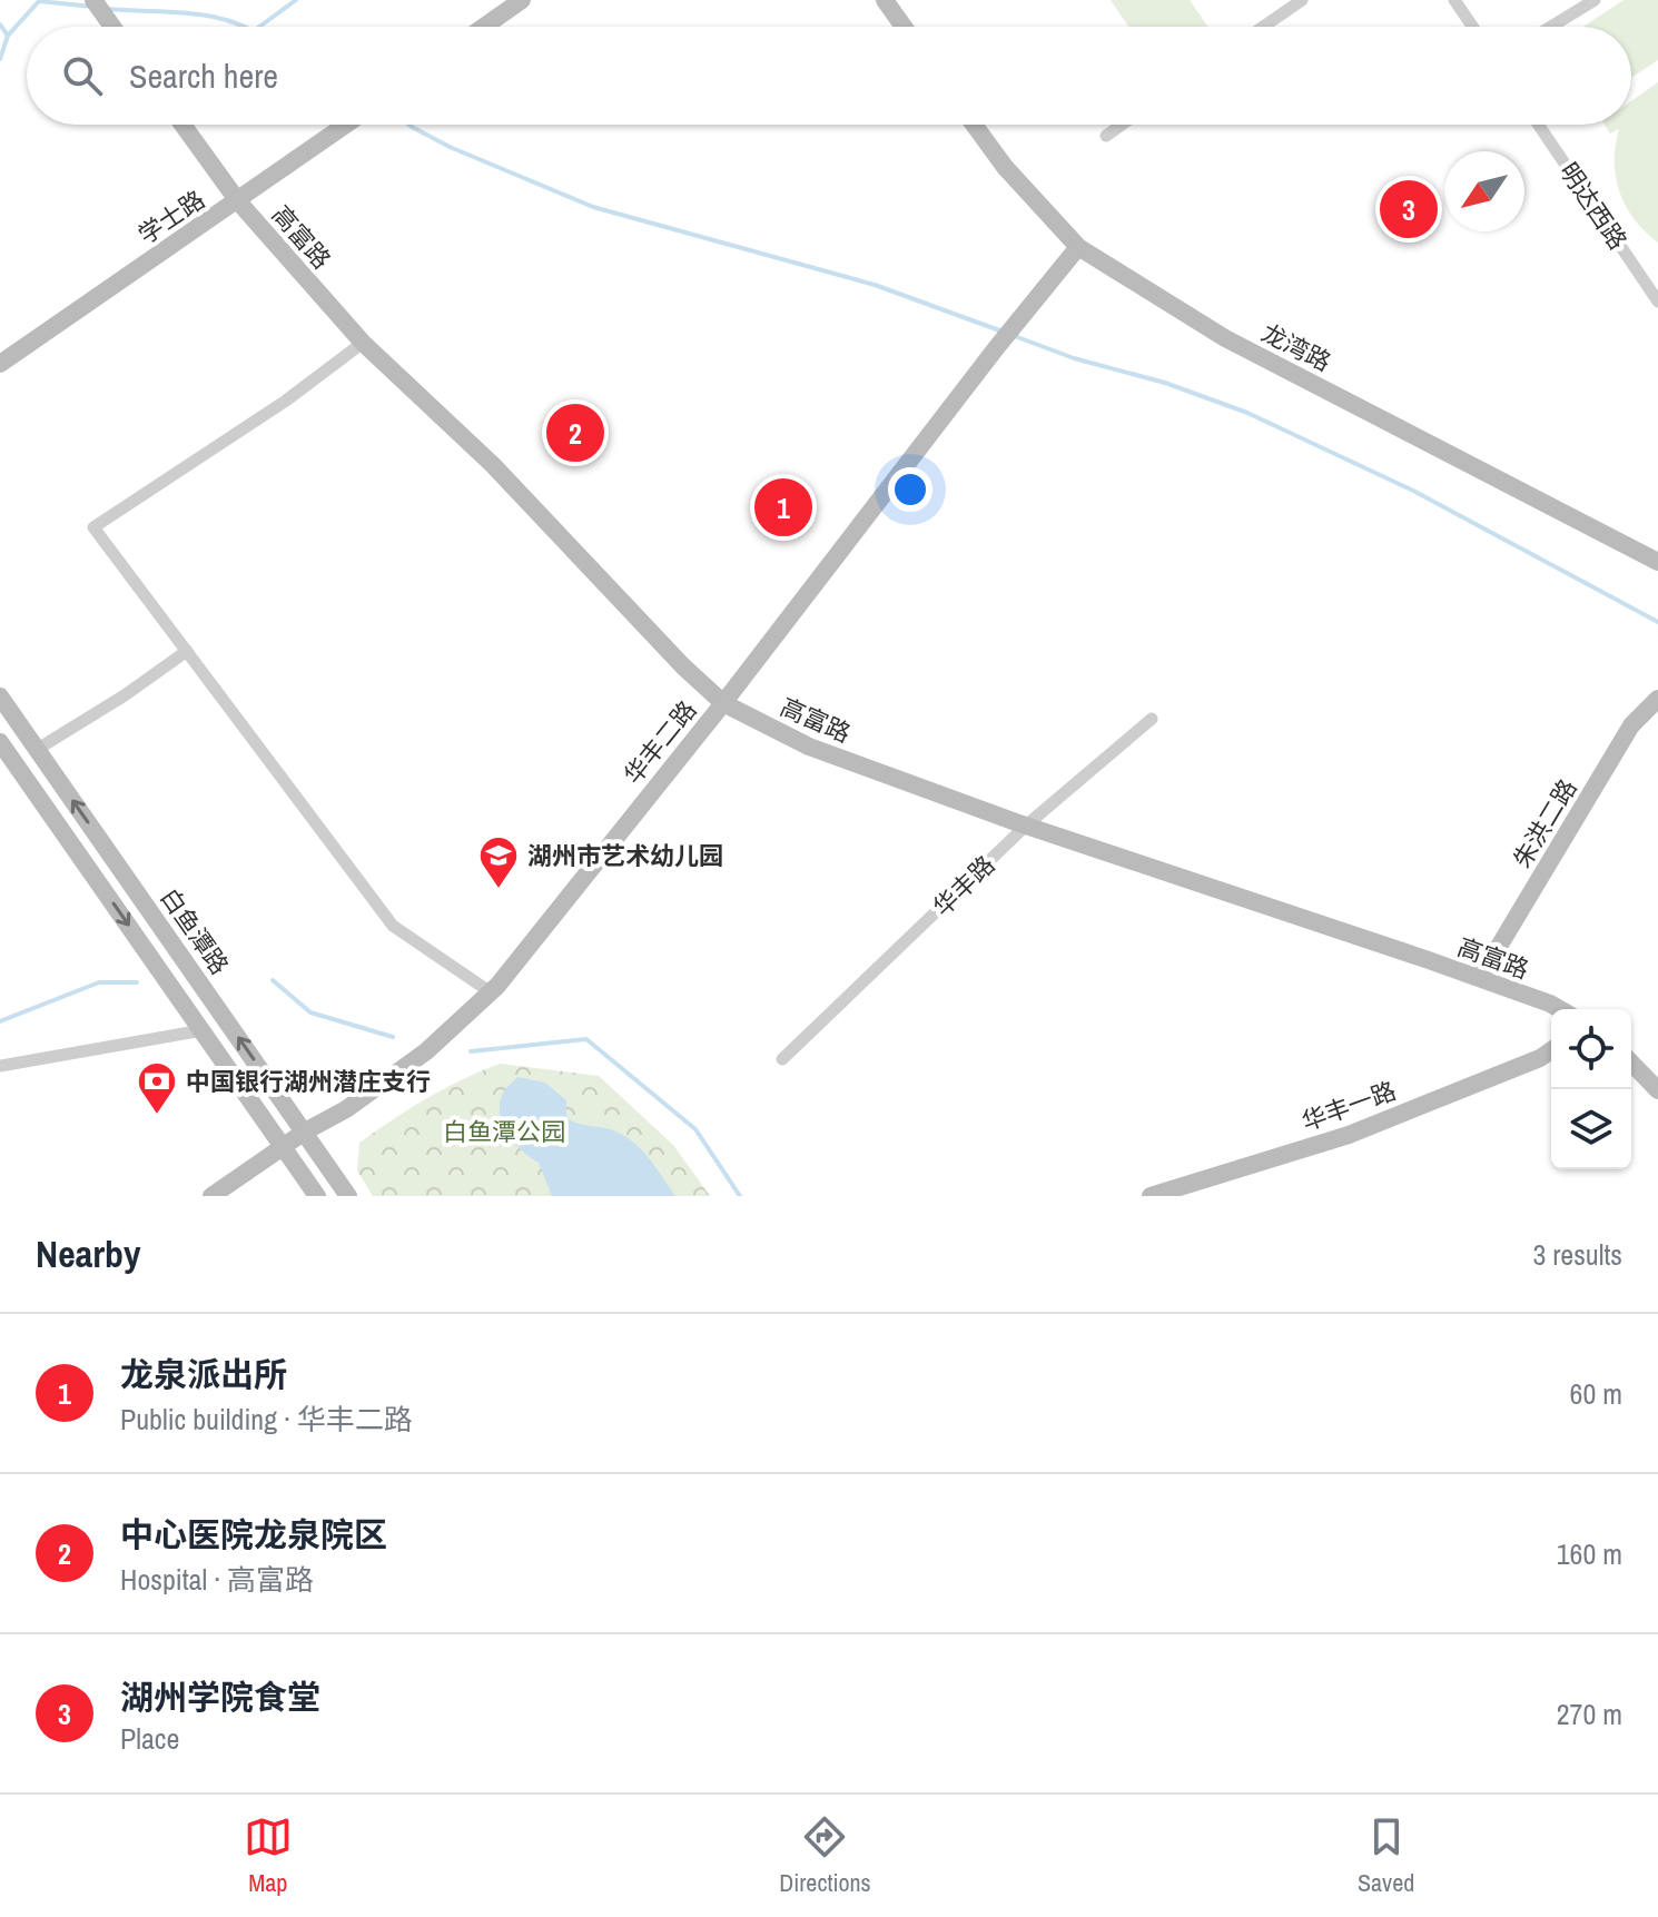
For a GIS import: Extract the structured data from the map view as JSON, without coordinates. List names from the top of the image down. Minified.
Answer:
{"streets":{"street":["明达西路","学士路","高富路","龙湾路","华丰二路","朱洪二路","华丰路","白鱼潭路","华丰一路"]},"crossings":[["学士路","高富路"],["高富路","华丰二路"],["高富路","朱洪二路"],["高富路","华丰路"],["龙湾路","华丰二路"],["华丰二路","白鱼潭路"]],"parks":["白鱼潭公园"],"places":{"school or university":["湖州市艺术幼儿园"],"bank":["中国银行湖州潜庄支行"]},"north":"bottom left","page":{"search":"Search here","pins":["3","2","1"],"heading":["Nearby","3 results"],"list":[{"mark":"1","name":"龙泉派出所","note":"Public building · 华丰二路","value":"60 m"},{"mark":"2","name":"中心医院龙泉院区","note":"Hospital · 高富路","value":"160 m"},{"mark":"3","name":"湖州学院食堂","note":"Place","value":"270 m"}],"nav":["Map","Directions","Saved"]}}
